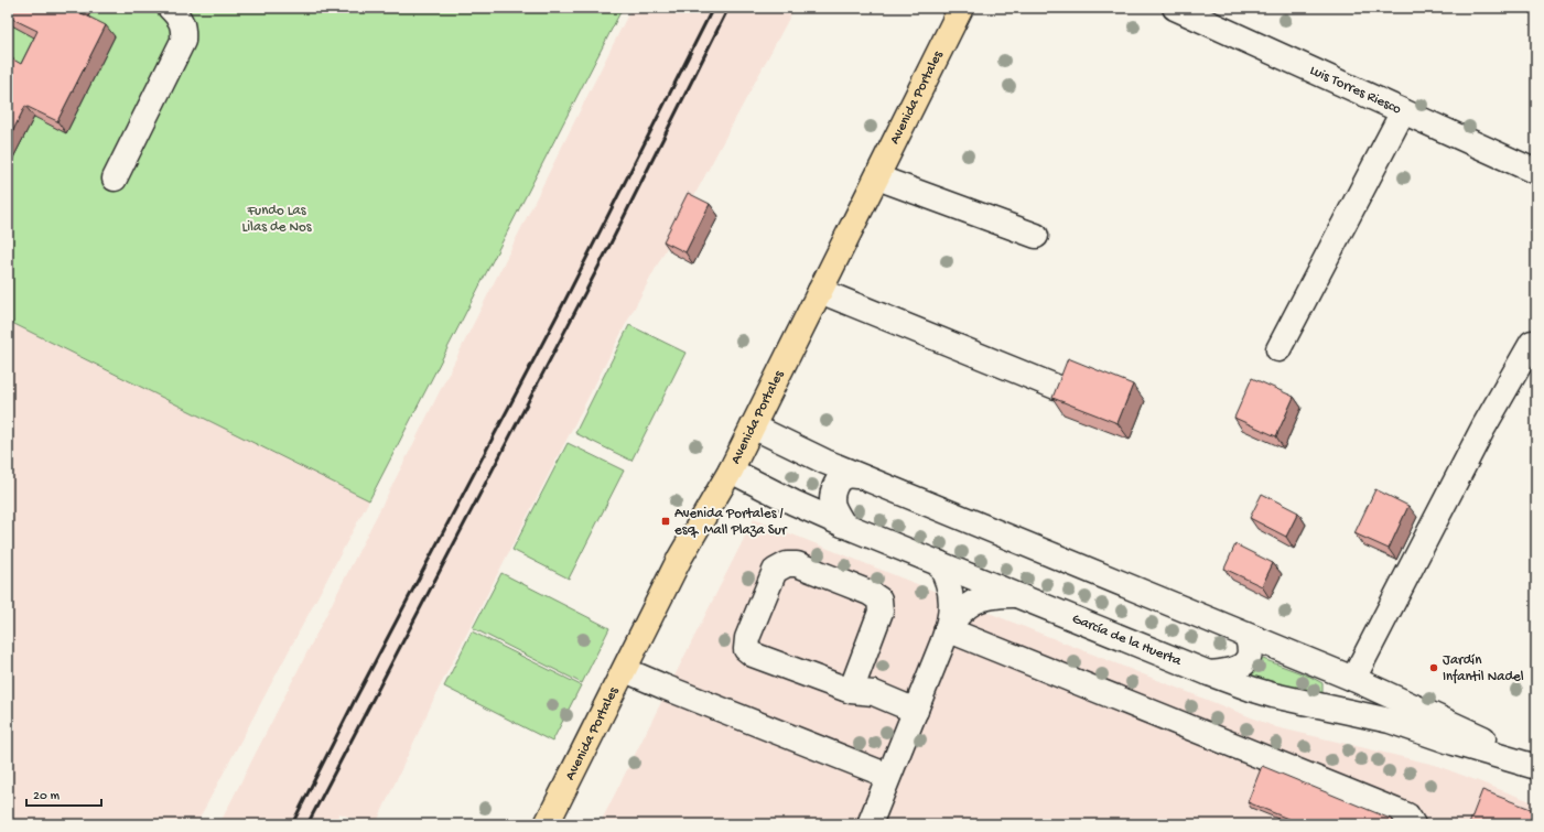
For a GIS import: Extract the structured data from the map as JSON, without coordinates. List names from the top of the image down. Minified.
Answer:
{"streets":{"main road":["Avenida Portales"],"street":["Luis Torres Riesco","García de la Huerta"]},"crossings":[["Avenida Portales","García de la Huerta"]],"parks":["Fundo Las Lilas de Nos"],"places":{"transit":["Avenida Portales / esq. Mall Plaza Sur"],"other":["Jardín Infantil Nadel"]},"scale_bar":"20 m"}
